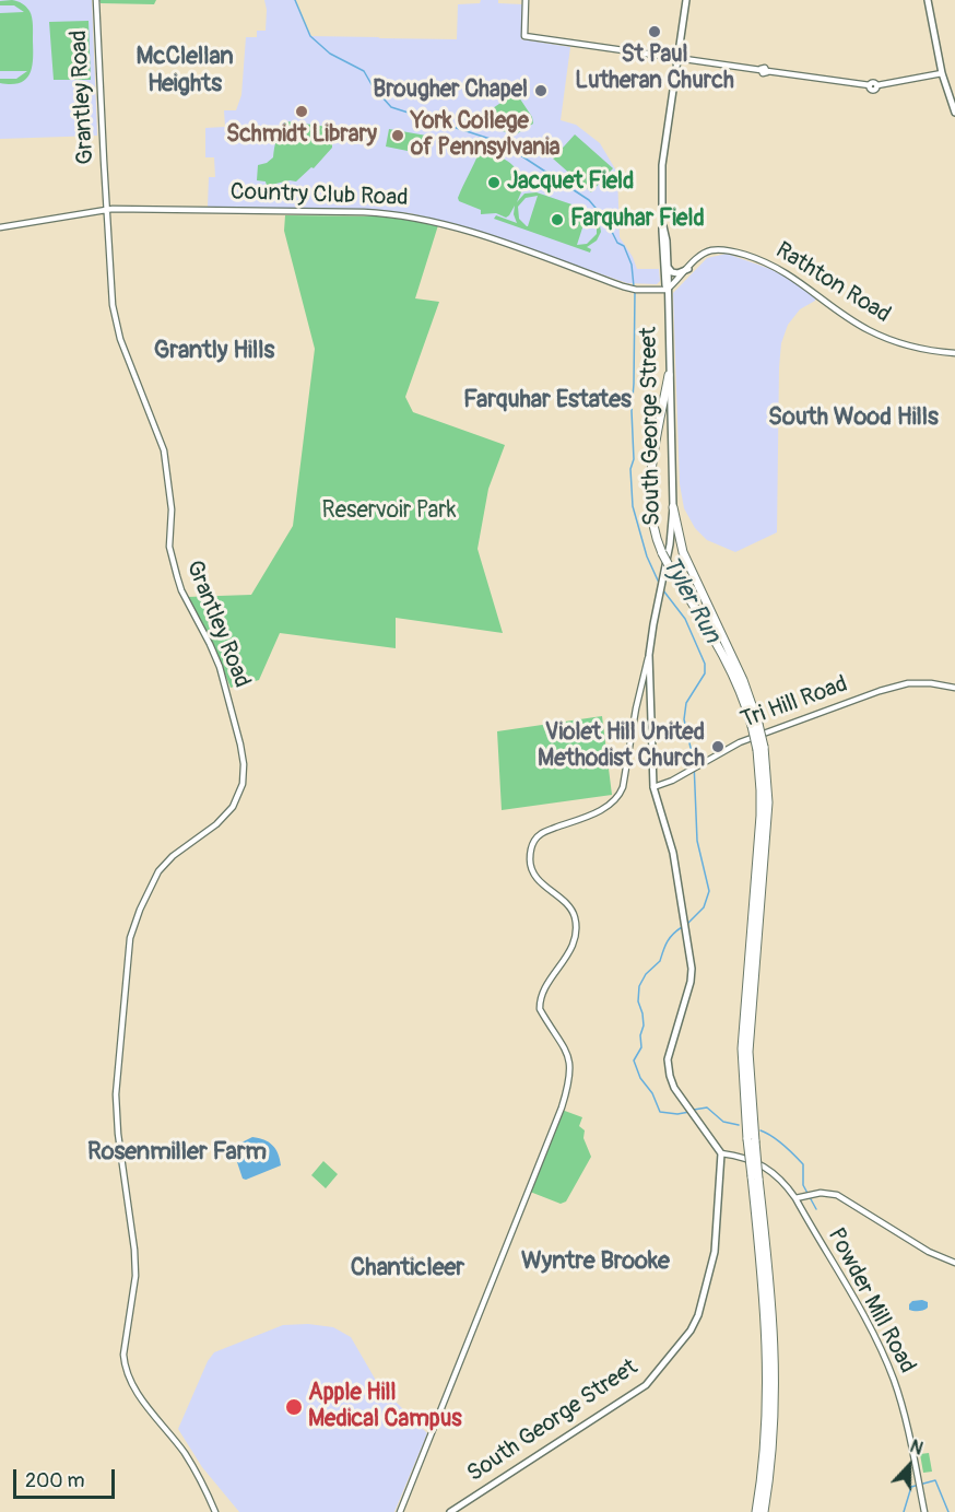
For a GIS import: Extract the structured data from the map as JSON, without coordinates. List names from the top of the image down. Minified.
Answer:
{"streets":{"main road":["South George Street"],"street":["Grantley Road","Country Club Road","Rathton Road","Tri Hill Road","Powder Mill Road"]},"crossings":[["Grantley Road","Country Club Road"],["Country Club Road","Rathton Road"],["Country Club Road","South George Street"],["Rathton Road","South George Street"],["South George Street","Tri Hill Road"],["South George Street","Powder Mill Road"]],"districts":["McClellan Heights","Grantly Hills","Farquhar Estates","South Wood Hills","Rosenmiller Farm","Wyntre Brooke","Chanticleer"],"water":["Tyler Run"],"parks":["Reservoir Park"],"places":["St Paul Lutheran Church","Brougher Chapel","Schmidt Library","York College of Pennsylvania","Jacquet Field","Farquhar Field","Violet Hill United Methodist Church","Apple Hill Medical Campus"],"scale_bar":"200 m","north":"top"}
